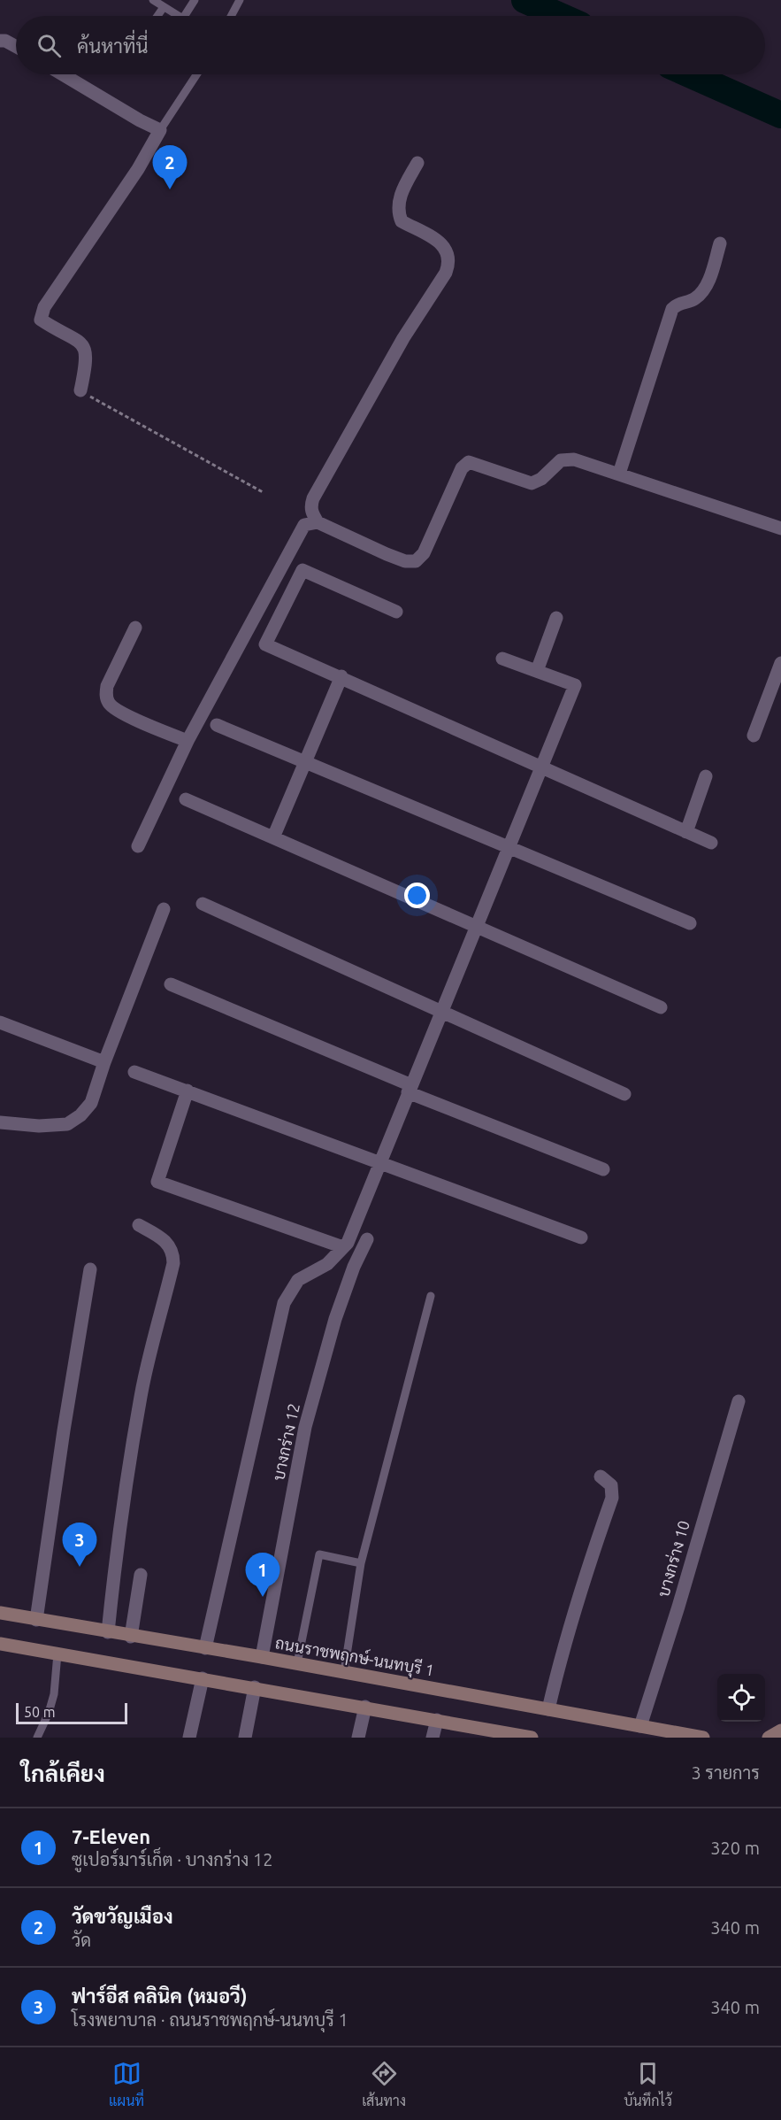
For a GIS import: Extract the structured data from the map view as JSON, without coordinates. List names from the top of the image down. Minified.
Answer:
{"streets":{"main road":["ถนนราชพฤกษ์-นนทบุรี 1"],"street":["บางกร่าง 12","บางกร่าง 10"]},"crossings":[["บางกร่าง 12","ถนนราชพฤกษ์-นนทบุรี 1"],["บางกร่าง 10","ถนนราชพฤกษ์-นนทบุรี 1"]],"scale_bar":"50 m","page":{"search":"ค้นหาที่นี่","pins":["2","3","1"],"scale":"50 m","heading":["ใกล้เคียง","3 รายการ"],"list":[{"mark":"1","name":"7-Eleven","note":"ซูเปอร์มาร์เก็ต · บางกร่าง 12","value":"320 m"},{"mark":"2","name":"วัดขวัญเมือง","note":"วัด","value":"340 m"},{"mark":"3","name":"ฟาร์อีส คลินิค (หมอวี)","note":"โรงพยาบาล · ถนนราชพฤกษ์-นนทบุรี 1","value":"340 m"}],"nav":["แผนที่","เส้นทาง","บันทึกไว้"]}}
